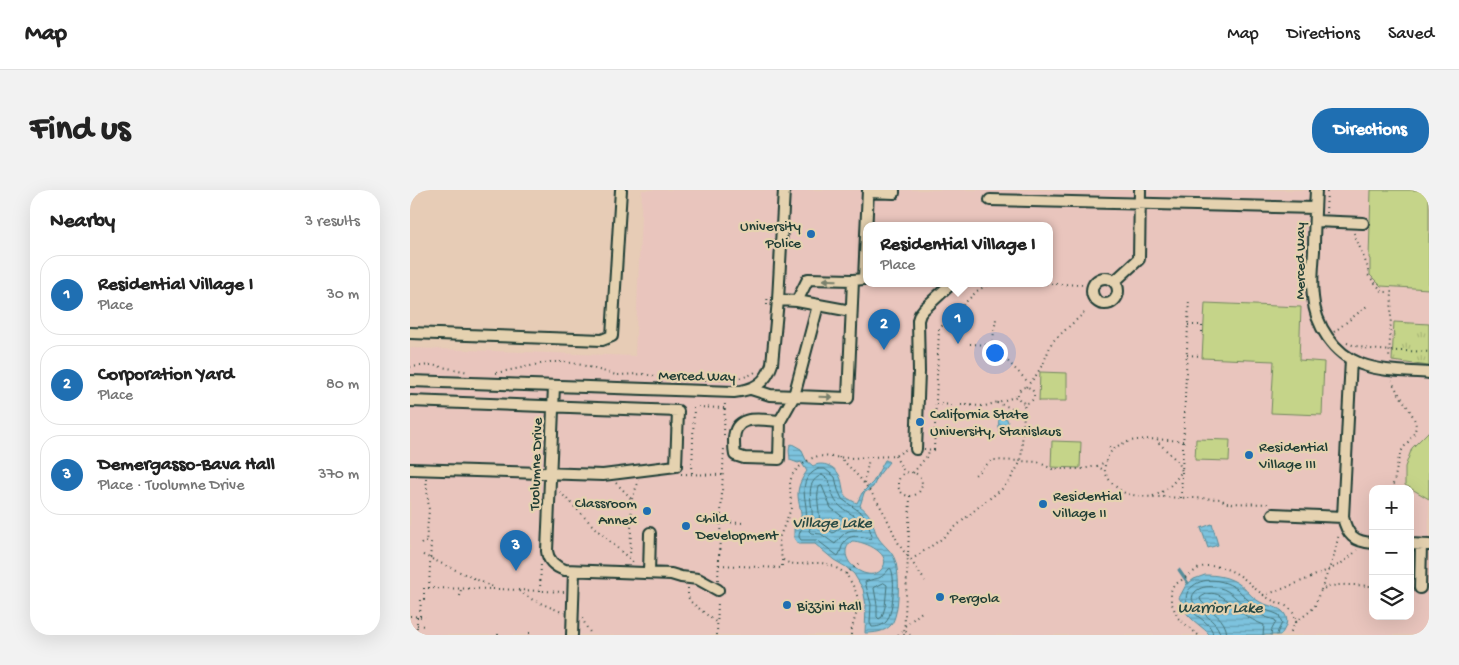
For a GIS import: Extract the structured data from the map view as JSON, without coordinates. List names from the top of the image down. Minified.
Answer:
{"streets":{"street":["Merced Way","Tuolumne Drive"]},"crossings":[["Merced Way","Tuolumne Drive"]],"water":["Village Lake","Warrior Lake"],"places":["University Police","California State University, Stanislaus","Residential Village III","Residential Village II","Classroom Annex","Child Development","Pergola","Bizzini Hall"],"page":{"header":"Map","nav":["Map","Directions","Saved"],"buttons":"Directions","title":"Find us","heading":["Nearby","3 results"],"popup":["Residential Village I","Place"],"list":[{"mark":"1","name":"Residential Village I","note":"Place","value":"30 m"},{"mark":"2","name":"Corporation Yard","note":"Place","value":"80 m"},{"mark":"3","name":"Demergasso-Bava Hall","note":"Place · Tuolumne Drive","value":"370 m"}],"pins":["1","2","3"],"map_buttons":["+","−"]}}
